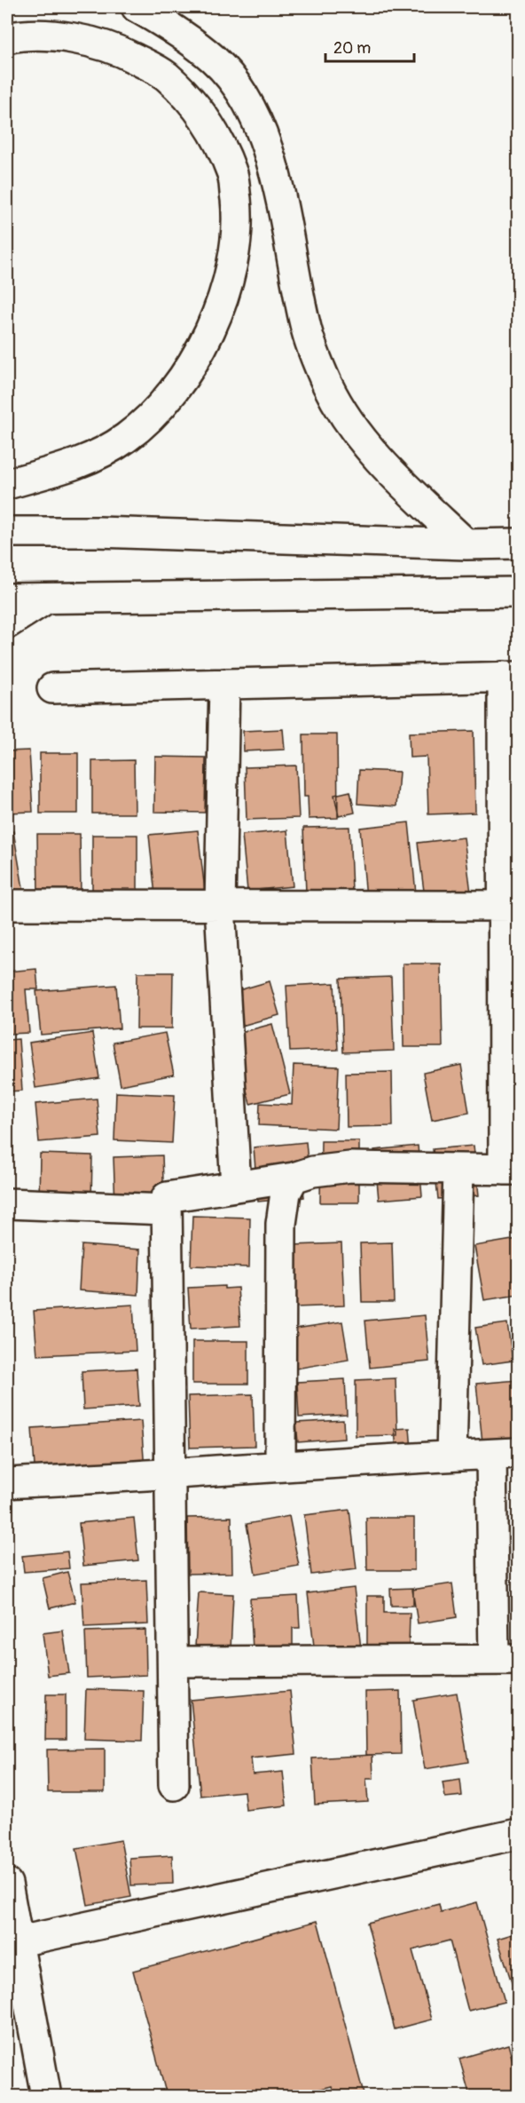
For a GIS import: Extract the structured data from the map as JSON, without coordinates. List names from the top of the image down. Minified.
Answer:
{"scale_bar":"20 m"}
